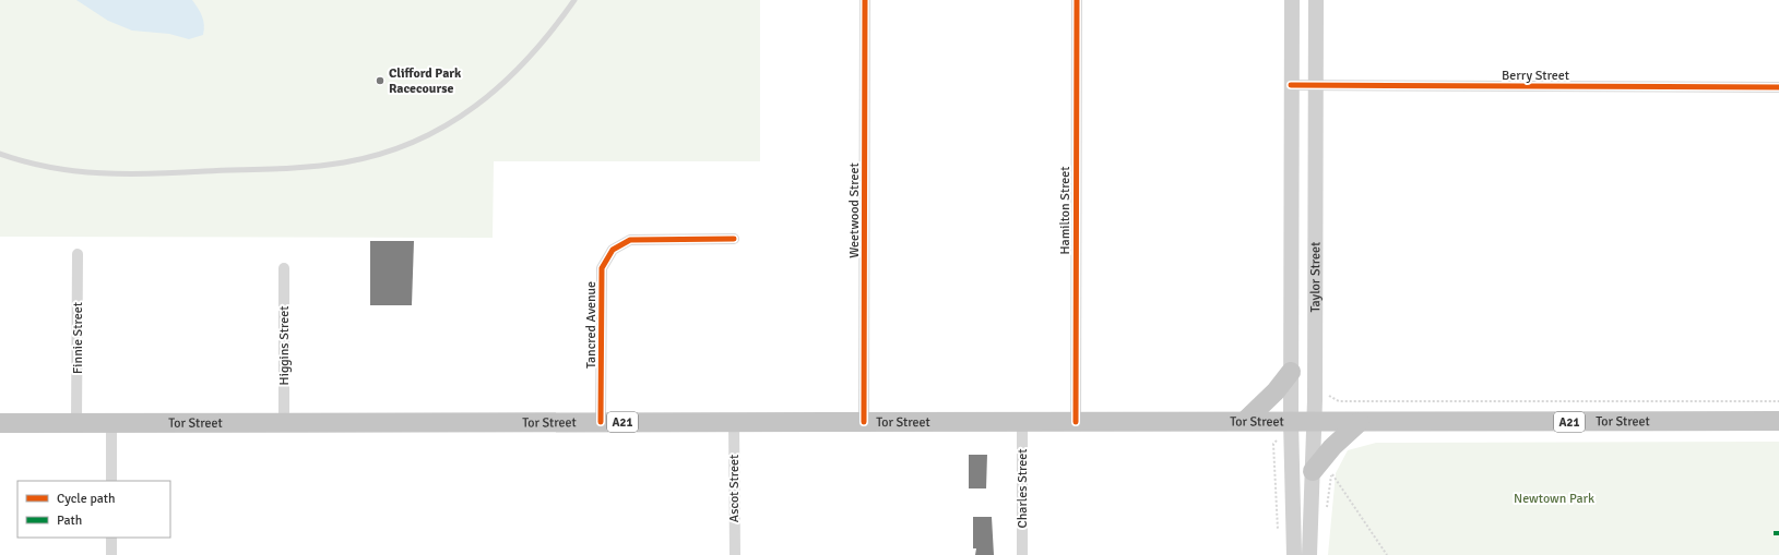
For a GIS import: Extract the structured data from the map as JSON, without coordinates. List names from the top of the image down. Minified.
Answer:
{"streets":{"highway":["Tor Street","A21"],"main road":["Taylor Street"],"street":["Berry Street","Weetwood Street","Hamilton Street","Tancred Avenue","Finnie Street","Higgins Street","Ascot Street","Charles Street"]},"crossings":[["Berry Street","Taylor Street"],["Weetwood Street","Tor Street"],["Hamilton Street","Tor Street"],["Taylor Street","Tor Street"],["Tancred Avenue","Tor Street"],["Finnie Street","Tor Street"],["Higgins Street","Tor Street"],["Tor Street","Ascot Street"],["Tor Street","Charles Street"]],"parks":["Newtown Park"],"places":["Clifford Park Racecourse"],"legend":["Cycle path","Path"]}
